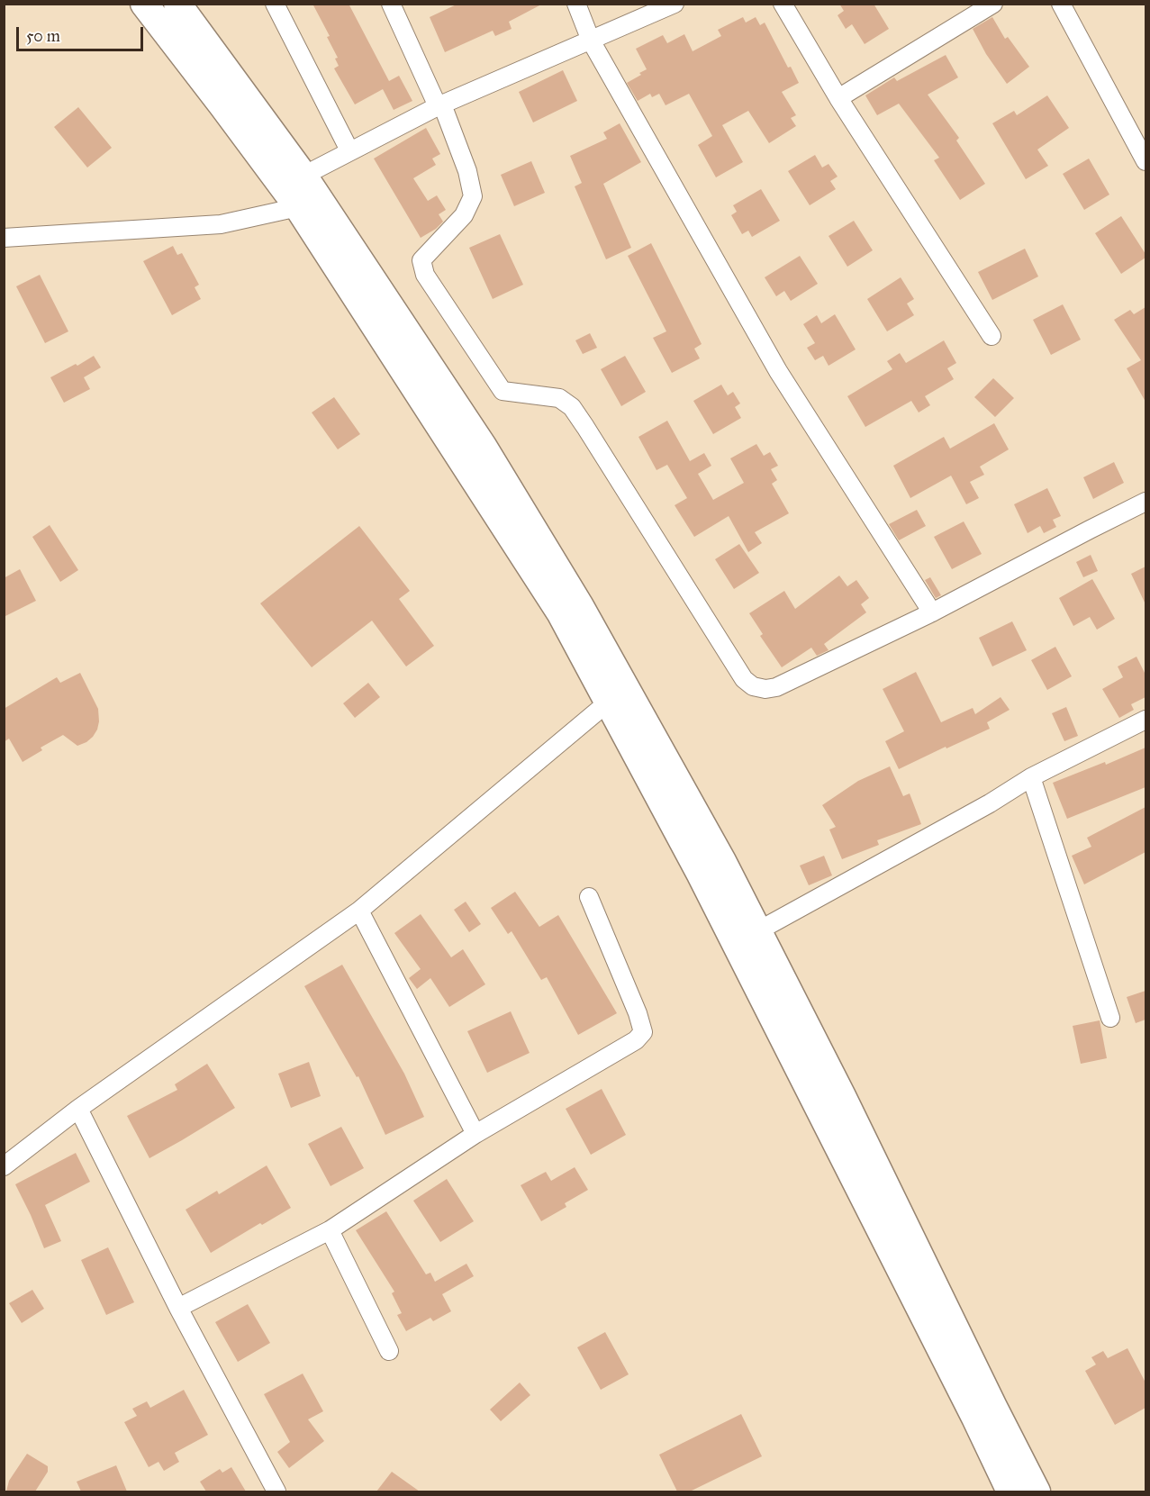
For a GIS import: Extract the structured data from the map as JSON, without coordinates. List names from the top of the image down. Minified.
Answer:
{"scale_bar":"50 m"}
